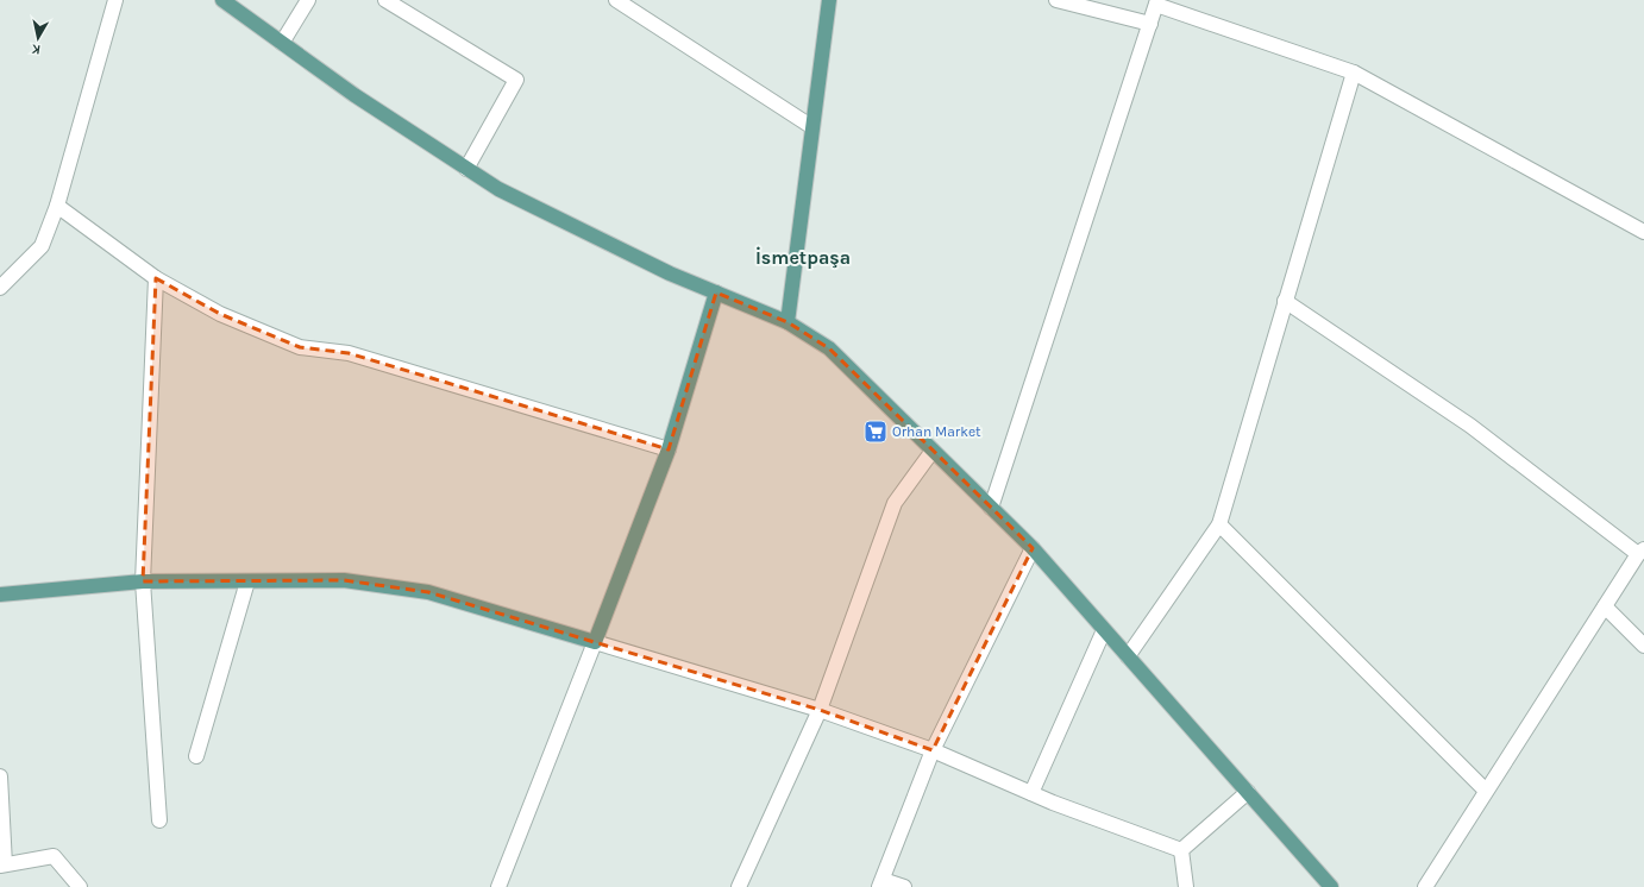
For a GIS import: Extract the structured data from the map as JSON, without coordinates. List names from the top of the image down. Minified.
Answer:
{"districts":["İsmetpaşa"],"places":{"supermarket":["Orhan Market"]},"north":"bottom"}
